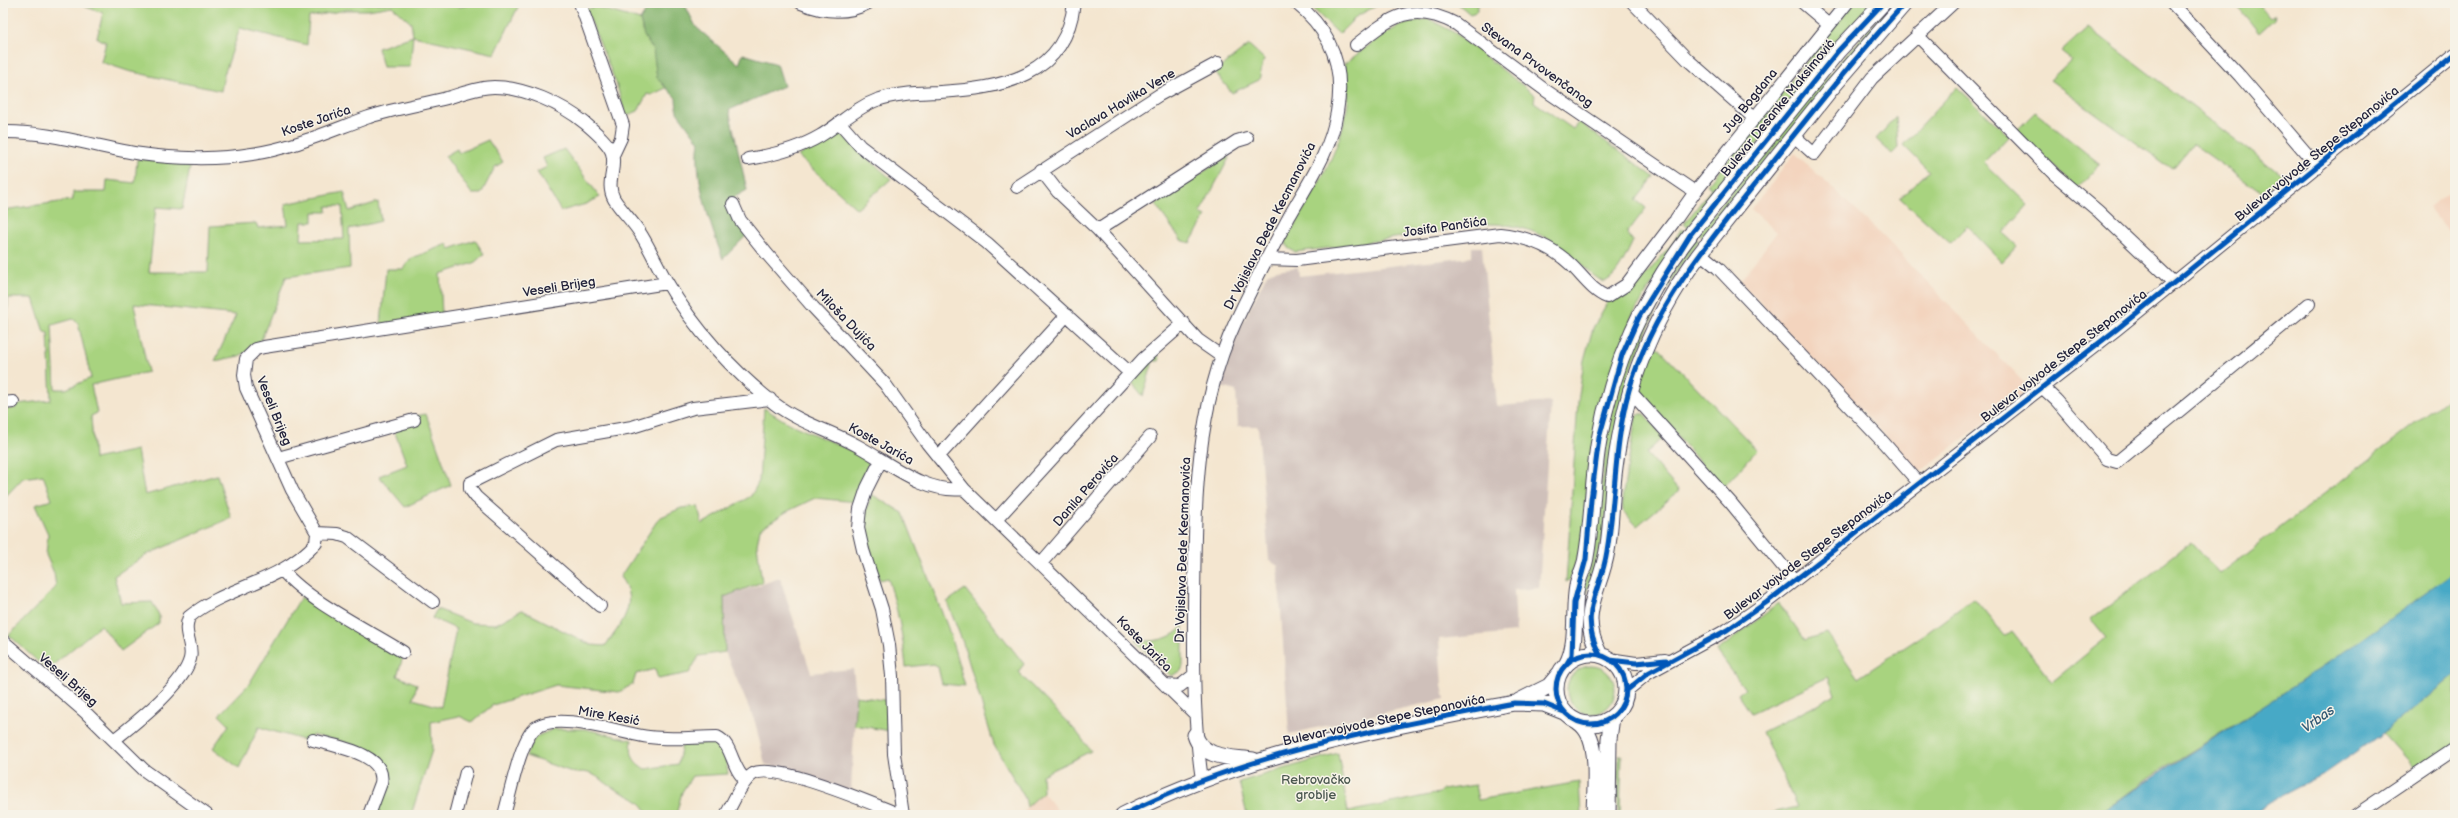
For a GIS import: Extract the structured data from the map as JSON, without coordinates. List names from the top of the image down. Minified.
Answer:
{"streets":{"main road":["Bulevar Desanke Maksimović","Bulevar vojvode Stepe Stepanovića"],"street":["Stevana Prvovenčanog","Jug Bogdana","Vaclava Havlika Vene","Koste Jarića","Dr Vojislava Đede Kecmanovića","Josifa Pančića","Veseli Brijeg","Miloša Dujića","Danila Perovića","Mire Kesić"]},"crossings":[["Stevana Prvovenčanog","Jug Bogdana"],["Jug Bogdana","Josifa Pančića"],["Bulevar Desanke Maksimović","Bulevar vojvode Stepe Stepanovića"],["Koste Jarića","Dr Vojislava Đede Kecmanovića"],["Koste Jarića","Veseli Brijeg"],["Koste Jarića","Miloša Dujića"],["Koste Jarića","Danila Perovića"],["Bulevar vojvode Stepe Stepanovića","Dr Vojislava Đede Kecmanovića"],["Dr Vojislava Đede Kecmanovića","Josifa Pančića"]],"water":["Vrbas"],"parks":["Rebrovačko groblje"]}
